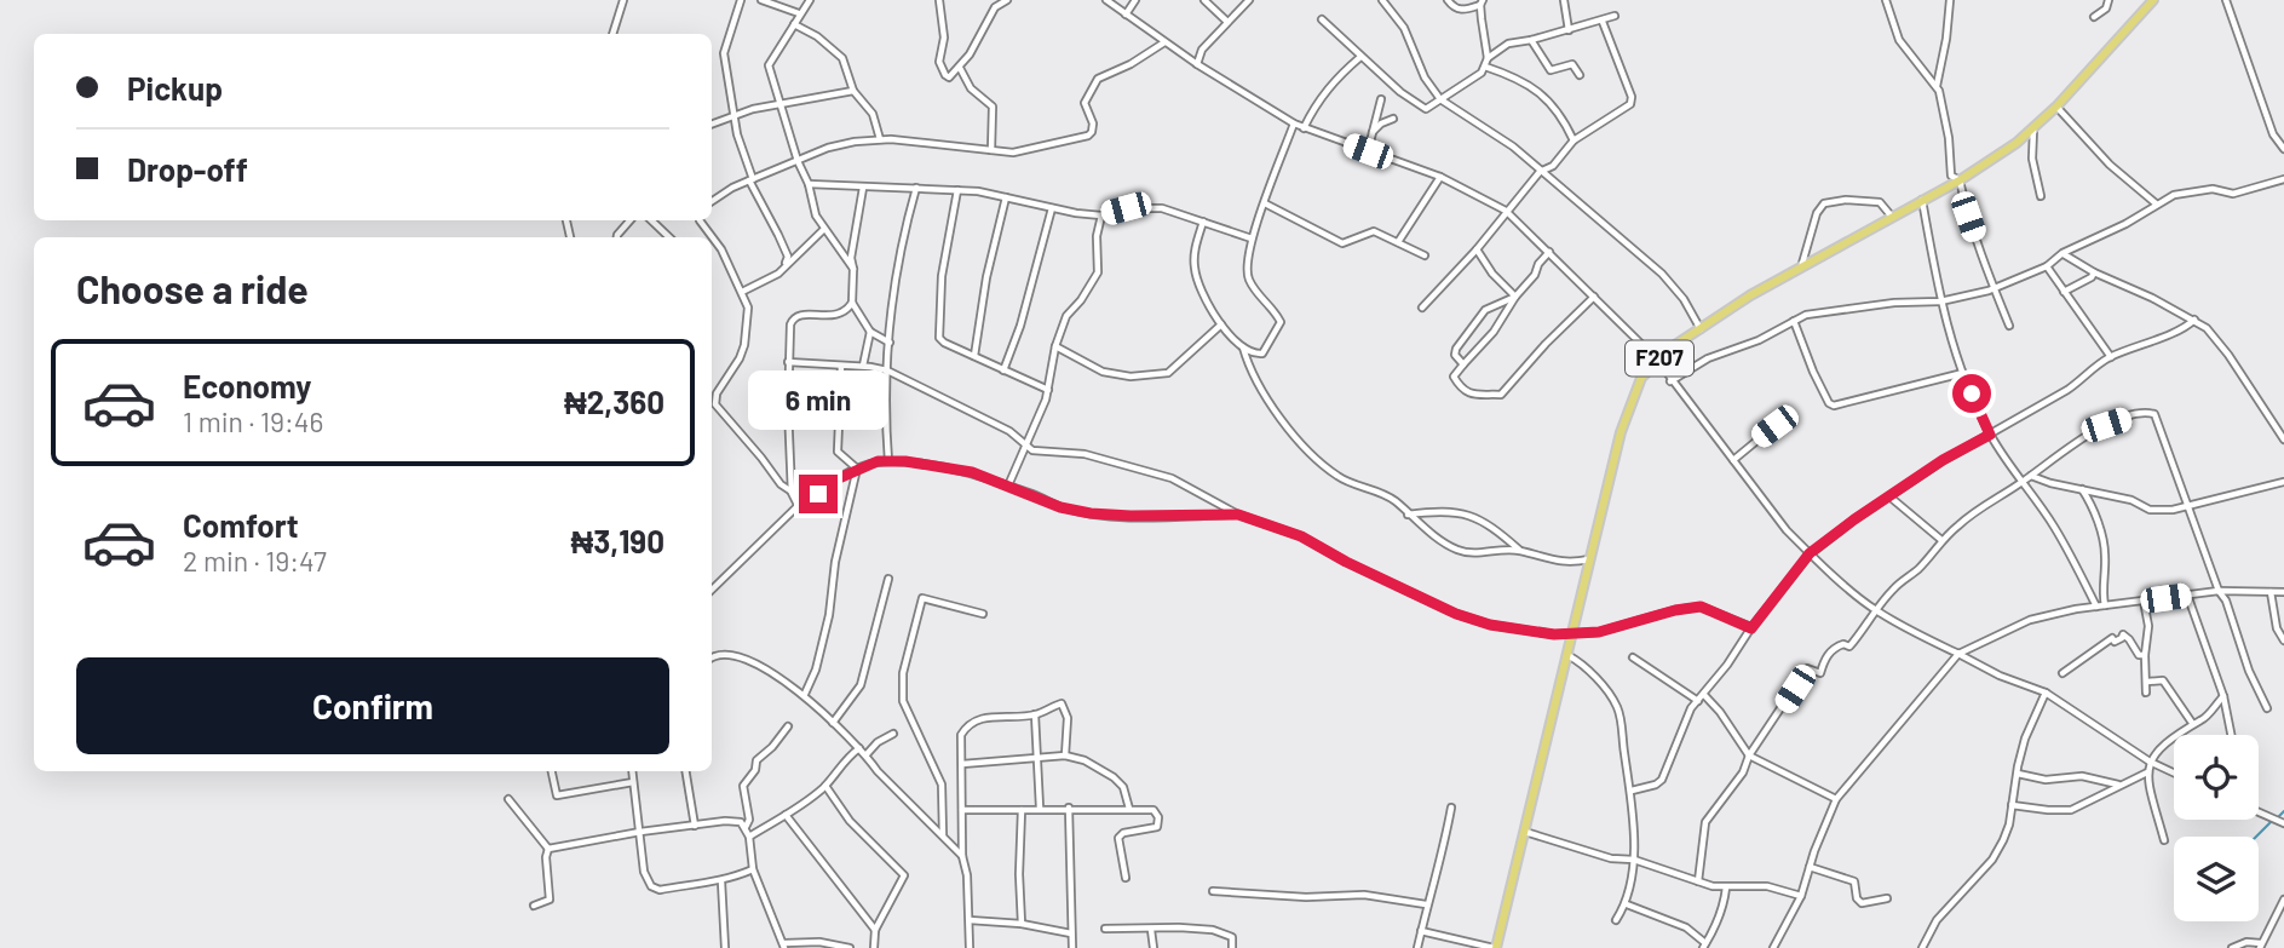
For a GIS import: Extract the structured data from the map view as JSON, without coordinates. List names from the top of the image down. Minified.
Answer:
{"streets":{"main road":["F207"]},"page":{"banner":["Pickup","Drop-off"],"heading":"Choose a ride","list":[{"name":"Economy","note":"1 min · 19:46","value":"₦2,360"},{"name":"Comfort","note":"2 min · 19:47","value":"₦3,190"}],"bubble":"6 min","buttons":"Confirm"}}
